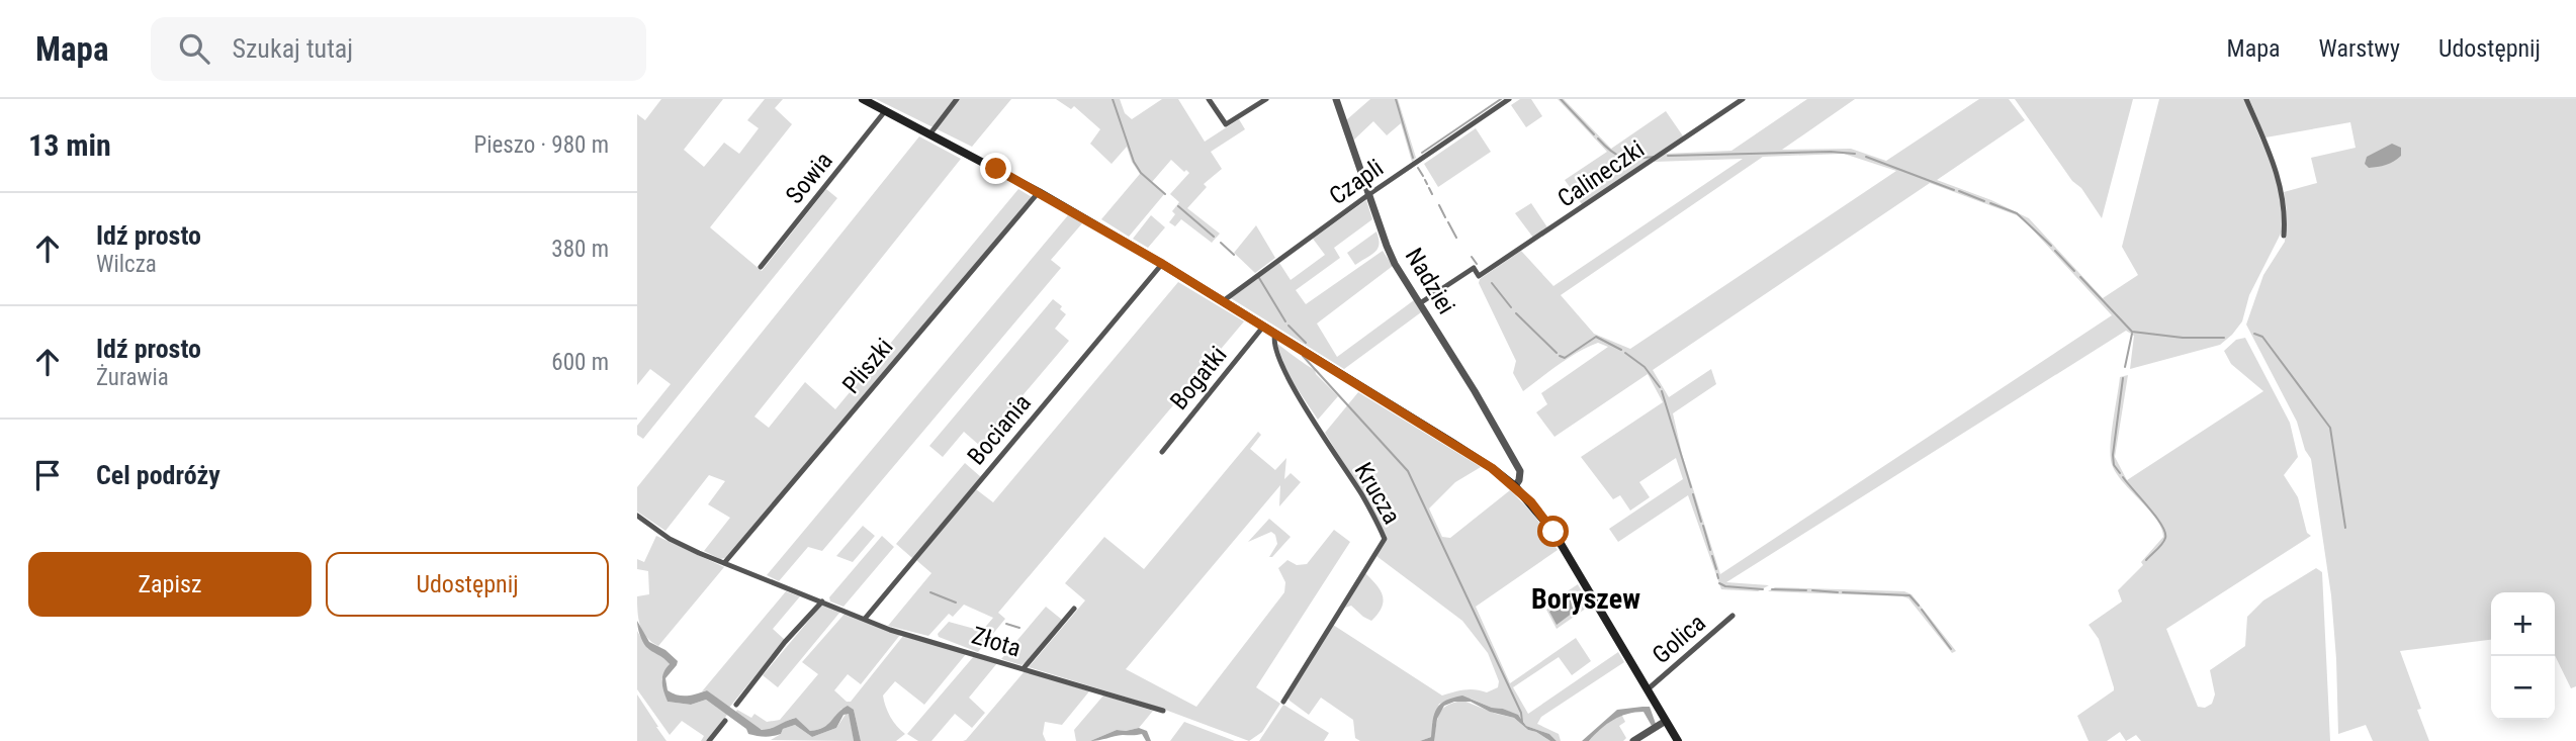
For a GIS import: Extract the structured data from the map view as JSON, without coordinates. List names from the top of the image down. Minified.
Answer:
{"streets":{"street":["Calineczki","Sowia","Czapli","Nadziei","Pliszki","Bogatki","Bociania","Krucza","Golica","Złota"]},"crossings":[["Calineczki","Nadziei"],["Czapli","Nadziei"],["Pliszki","Złota"],["Bociania","Złota"]],"districts":["Boryszew"],"page":{"header":"Mapa","search":"Szukaj tutaj","nav":["Mapa","Warstwy","Udostępnij"],"heading":["13 min","Pieszo · 980 m"],"list":[["Idź prosto","Wilcza","380 m"],["Idź prosto","Żurawia","600 m"],"Cel podróży"],"buttons":["Zapisz","Udostępnij"],"map_buttons":["+","−"]}}
